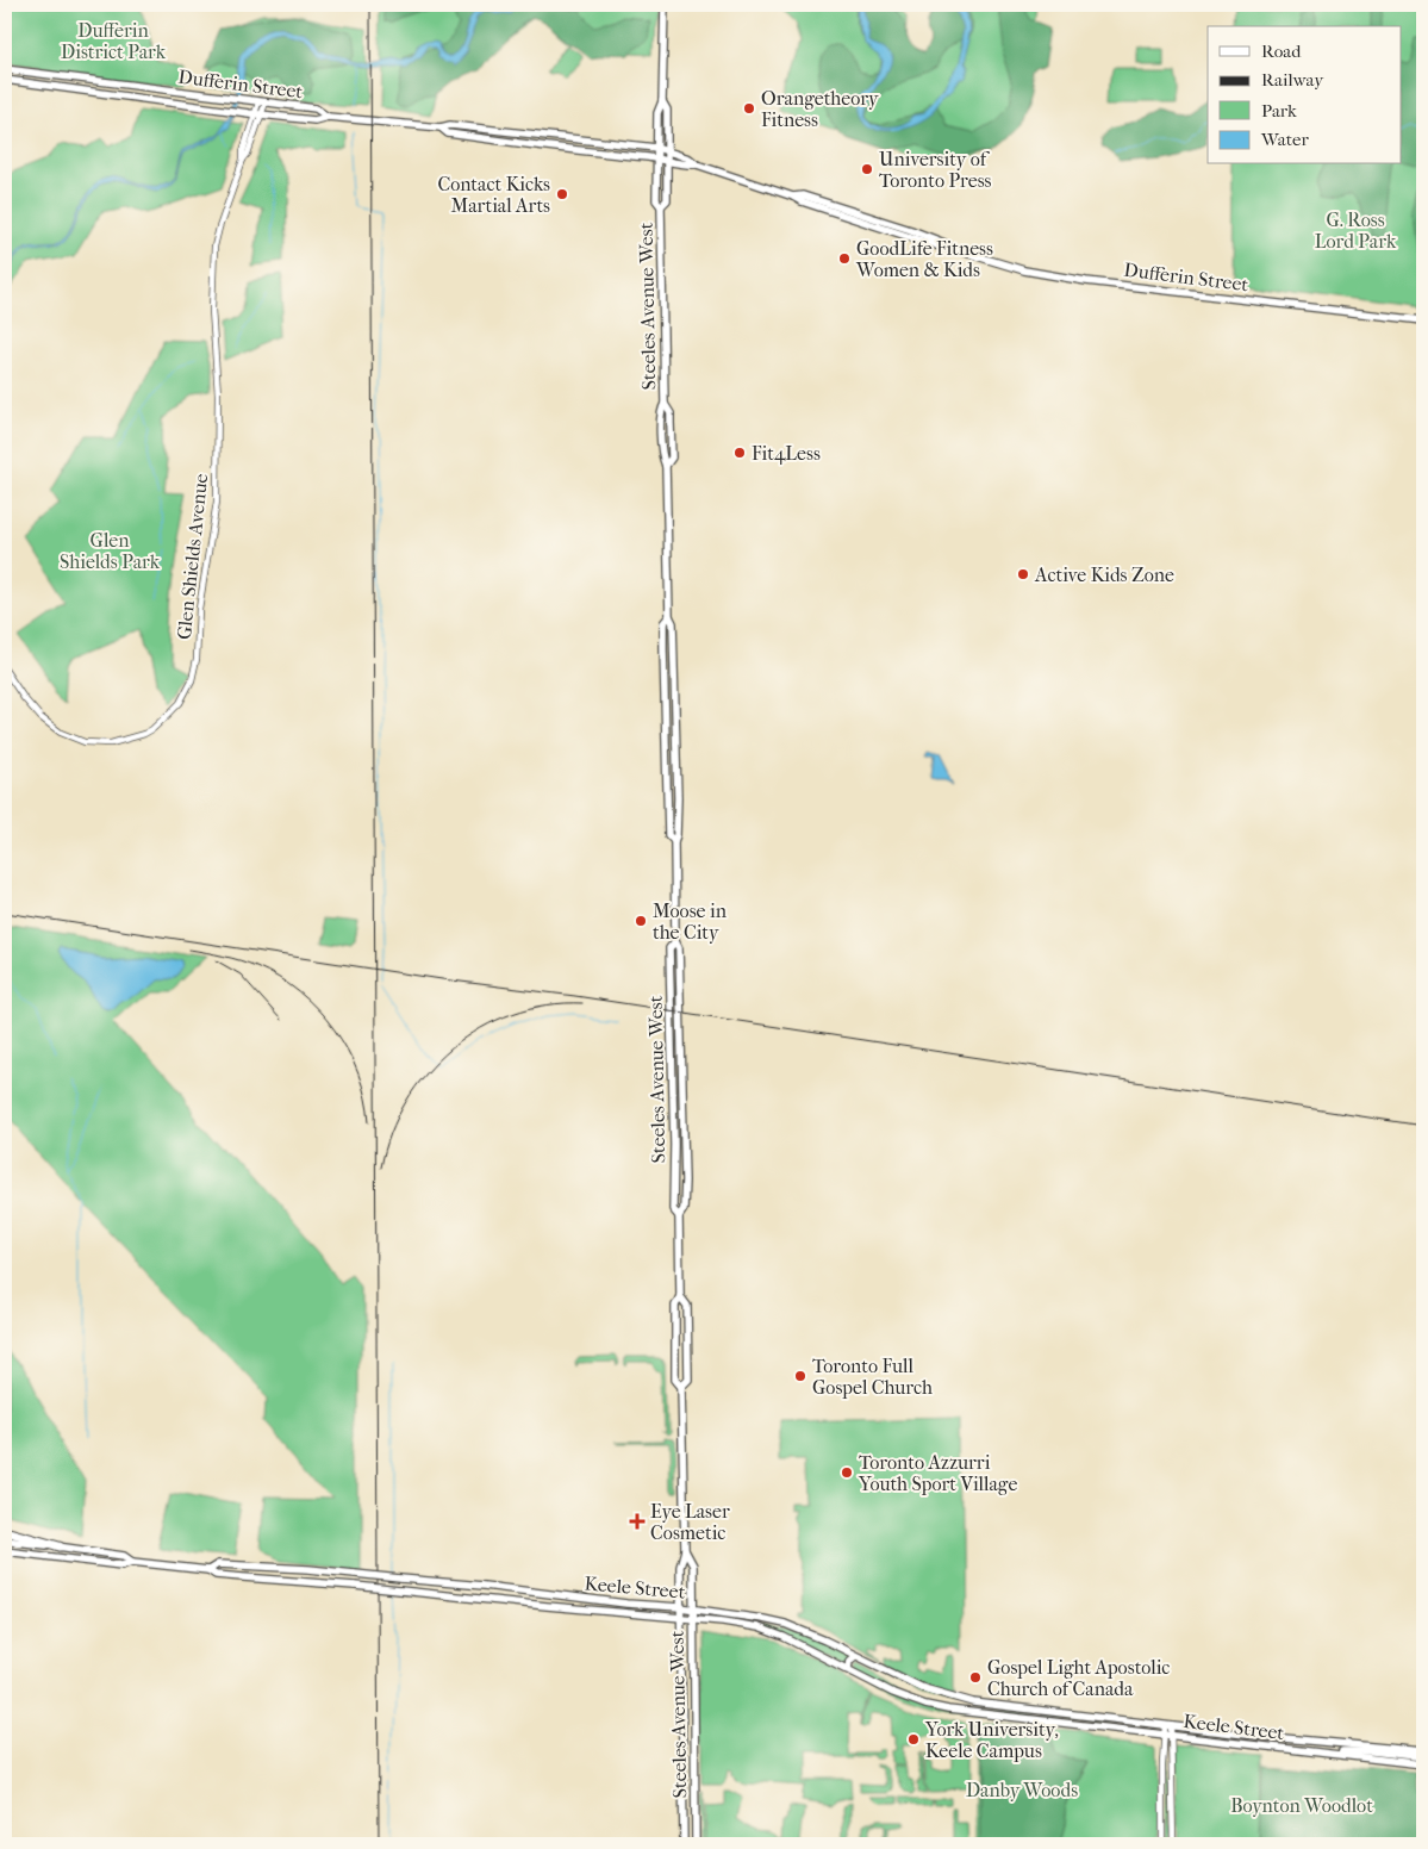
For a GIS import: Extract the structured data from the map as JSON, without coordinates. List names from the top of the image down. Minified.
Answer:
{"streets":{"main road":["Dufferin Street","Steeles Avenue West","Keele Street"],"street":["Glen Shields Avenue"]},"crossings":[["Dufferin Street","Steeles Avenue West"],["Dufferin Street","Glen Shields Avenue"],["Steeles Avenue West","Keele Street"]],"parks":["Dufferin District Park","G. Ross Lord Park","Glen Shields Park","Danby Woods","Boynton Woodlot"],"places":{"other":["Orangetheory Fitness","University of Toronto Press","Contact Kicks Martial Arts","GoodLife Fitness Women & Kids","Fit4Less","Active Kids Zone","Moose in the City","Toronto Full Gospel Church","Toronto Azzurri Youth Sport Village","Gospel Light Apostolic Church of Canada","York University, Keele Campus"],"health":["Eye Laser Cosmetic"]},"legend":["Road","Railway","Park","Water"]}
